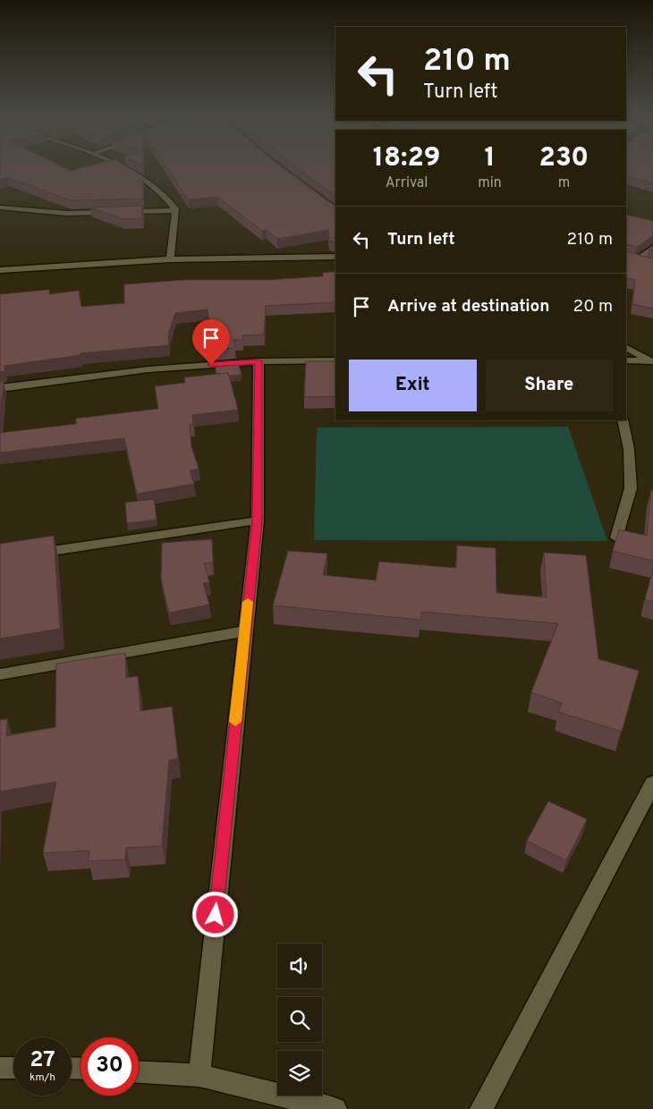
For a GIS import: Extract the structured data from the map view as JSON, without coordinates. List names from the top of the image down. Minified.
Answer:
{"page":{"turn":["210 m","Turn left"],"eta":["18:29","Arrival","1","min","230","m"],"list":[{"name":"Turn left","value":"210 m"},{"name":"Arrive at destination","value":"20 m"}],"buttons":["Exit","Share"],"speed":"27 km/h","limit":"30"}}
